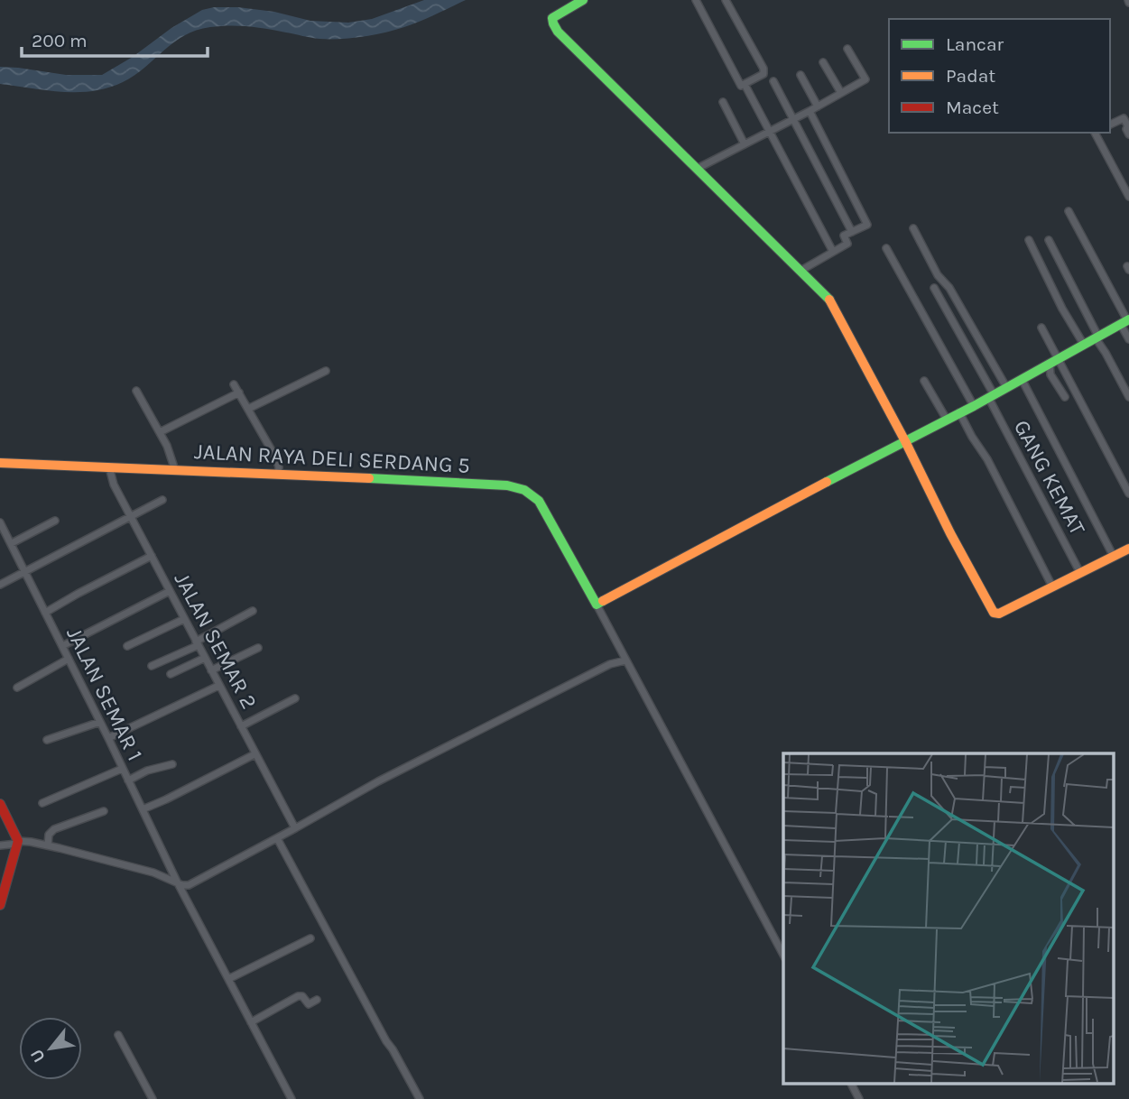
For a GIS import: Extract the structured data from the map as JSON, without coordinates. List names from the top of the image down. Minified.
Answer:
{"streets":{"street":["JALAN RAYA DELI SERDANG 5","GANG KEMAT","JALAN SEMAR 2","JALAN SEMAR 1"]},"crossings":[["JALAN RAYA DELI SERDANG 5","JALAN SEMAR 2"]],"legend":["Lancar","Padat","Macet"],"scale_bar":"200 m","north":"bottom left"}
